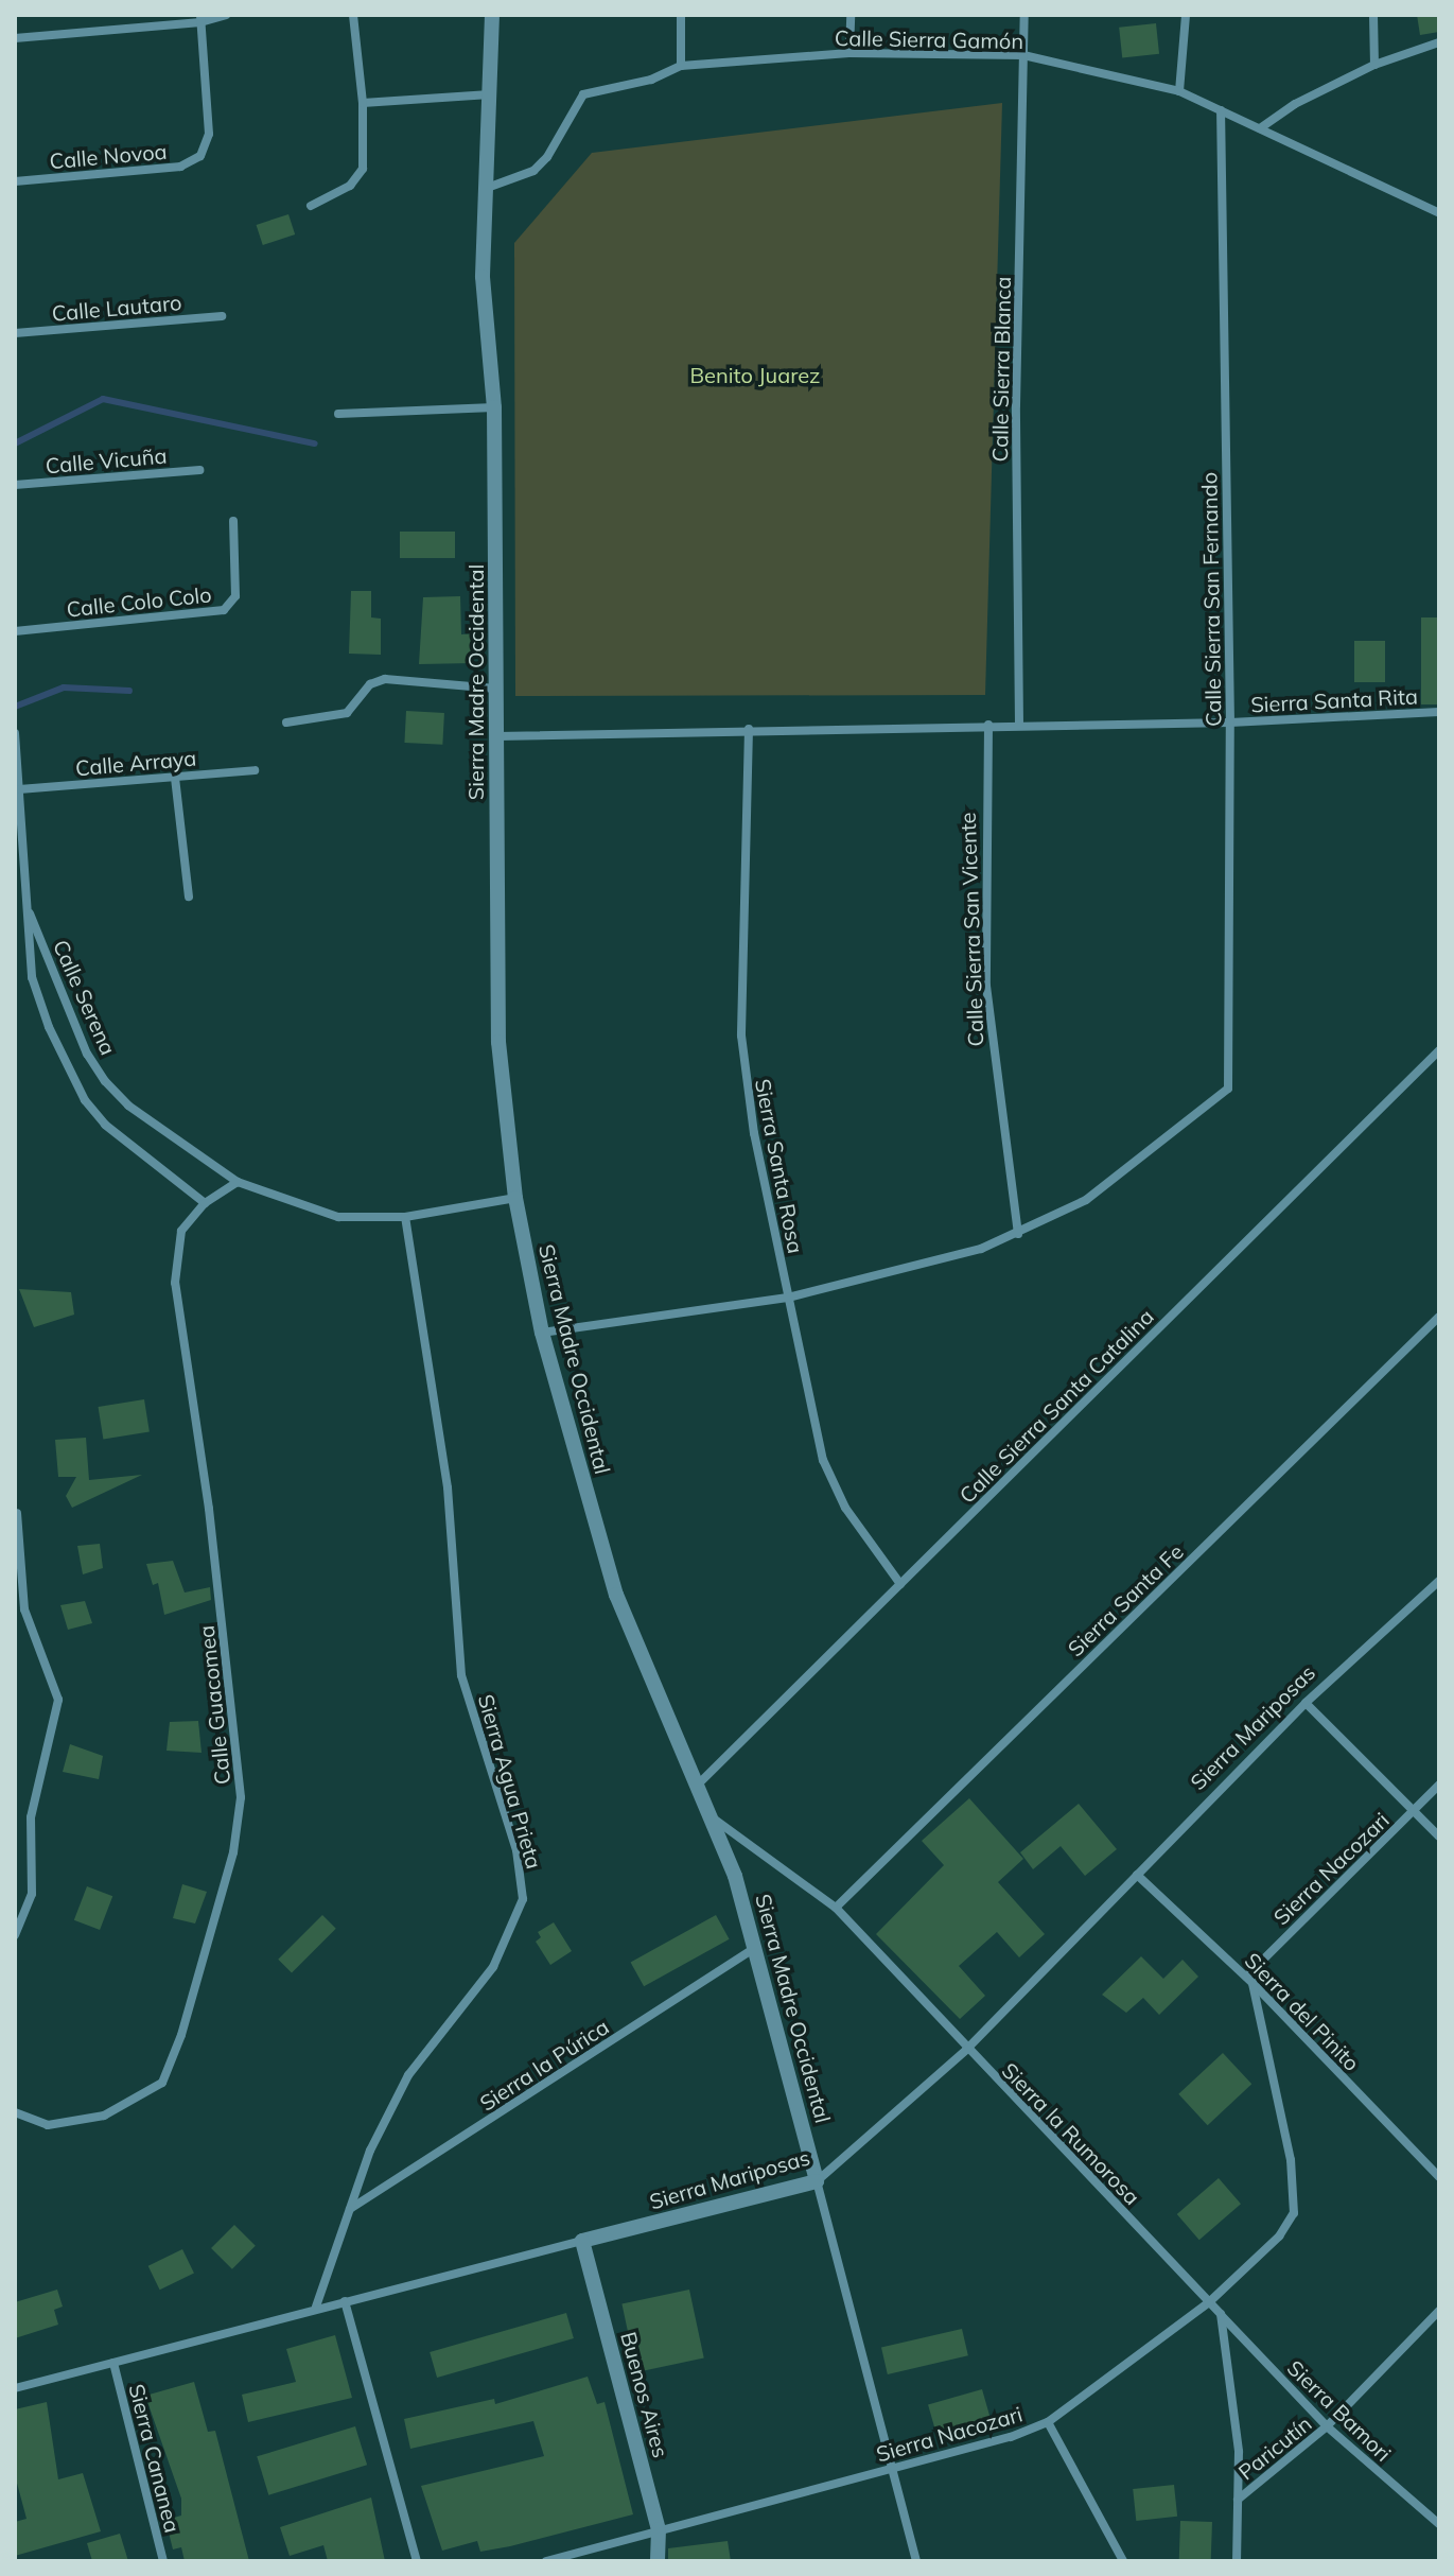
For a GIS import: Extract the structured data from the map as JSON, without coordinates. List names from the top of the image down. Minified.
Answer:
{"streets":{"street":["Calle Sierra Gamón","Calle Novoa","Calle Lautaro","Calle Sierra Blanca","Calle Vicuña","Calle Sierra San Fernando","Calle Colo Colo","Sierra Madre Occidental","Sierra Santa Rita","Calle Arraya","Calle Sierra San Vicente","Calle Serena","Sierra Santa Rosa","Calle Sierra Santa Catalina","Sierra Santa Fe","Calle Guacomea","Sierra Mariposas","Sierra Agua Prieta","Sierra Nacozari","Sierra del Pinito","Sierra la Púrica","Sierra la Rumorosa","Buenos Aires","Sierra Bamori","Paricutín","Sierra Cananea"]},"crossings":[["Calle Sierra Gamón","Calle Sierra Blanca"],["Calle Sierra Gamón","Calle Sierra San Fernando"],["Calle Sierra Gamón","Sierra Madre Occidental"],["Calle Sierra Blanca","Sierra Santa Rita"],["Calle Sierra San Fernando","Sierra Santa Rita"],["Calle Sierra San Fernando","Calle Sierra San Vicente"],["Sierra Madre Occidental","Sierra Santa Rita"],["Sierra Madre Occidental","Calle Serena"],["Sierra Madre Occidental","Calle Sierra Santa Catalina"],["Sierra Madre Occidental","Sierra Mariposas"],["Sierra Madre Occidental","Sierra Nacozari"],["Sierra Madre Occidental","Sierra la Púrica"],["Sierra Madre Occidental","Sierra la Rumorosa"],["Sierra Santa Rita","Calle Sierra San Vicente"],["Sierra Santa Rita","Sierra Santa Rosa"],["Calle Arraya","Calle Serena"],["Calle Serena","Calle Guacomea"],["Calle Serena","Sierra Agua Prieta"],["Sierra Santa Rosa","Calle Sierra Santa Catalina"],["Sierra Santa Fe","Sierra la Rumorosa"],["Sierra Mariposas","Sierra Agua Prieta"],["Sierra Mariposas","Sierra del Pinito"],["Sierra Mariposas","Sierra la Rumorosa"],["Sierra Mariposas","Buenos Aires"],["Sierra Mariposas","Sierra Cananea"],["Sierra Agua Prieta","Sierra la Púrica"],["Sierra Nacozari","Sierra del Pinito"],["Sierra Nacozari","Sierra la Rumorosa"],["Sierra Nacozari","Buenos Aires"],["Sierra la Rumorosa","Sierra Bamori"],["Sierra Bamori","Paricutín"]],"parks":["Benito Juarez"]}
